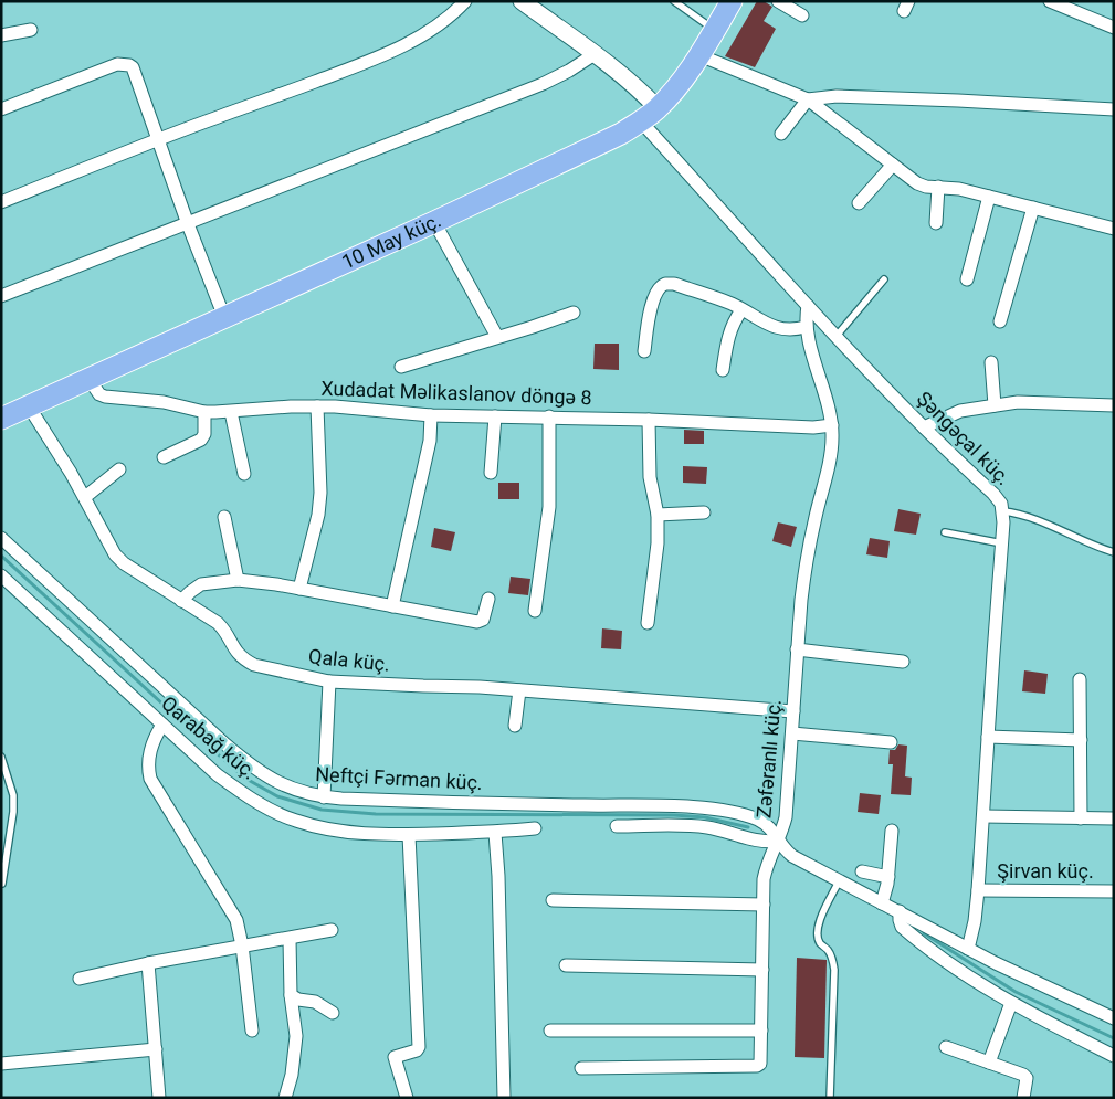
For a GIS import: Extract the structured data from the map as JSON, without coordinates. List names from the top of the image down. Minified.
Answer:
{"streets":{"main road":["10 May küç."],"street":["Xudadat Məlikaslanov döngə 8","Şəngəçal küç.","Qala küç.","Qarabağ küç.","Zəfəranlı küç.","Neftçi Fərman küç.","Şirvan küç."]},"crossings":[["10 May küç.","Xudadat Məlikaslanov döngə 8"],["10 May küç.","Şəngəçal küç."],["10 May küç.","Qala küç."],["Xudadat Məlikaslanov döngə 8","Zəfəranlı küç."],["Şəngəçal küç.","Zəfəranlı küç."],["Şəngəçal küç.","Şirvan küç."],["Qala küç.","Zəfəranlı küç."],["Zəfəranlı küç.","Neftçi Fərman küç."]]}
